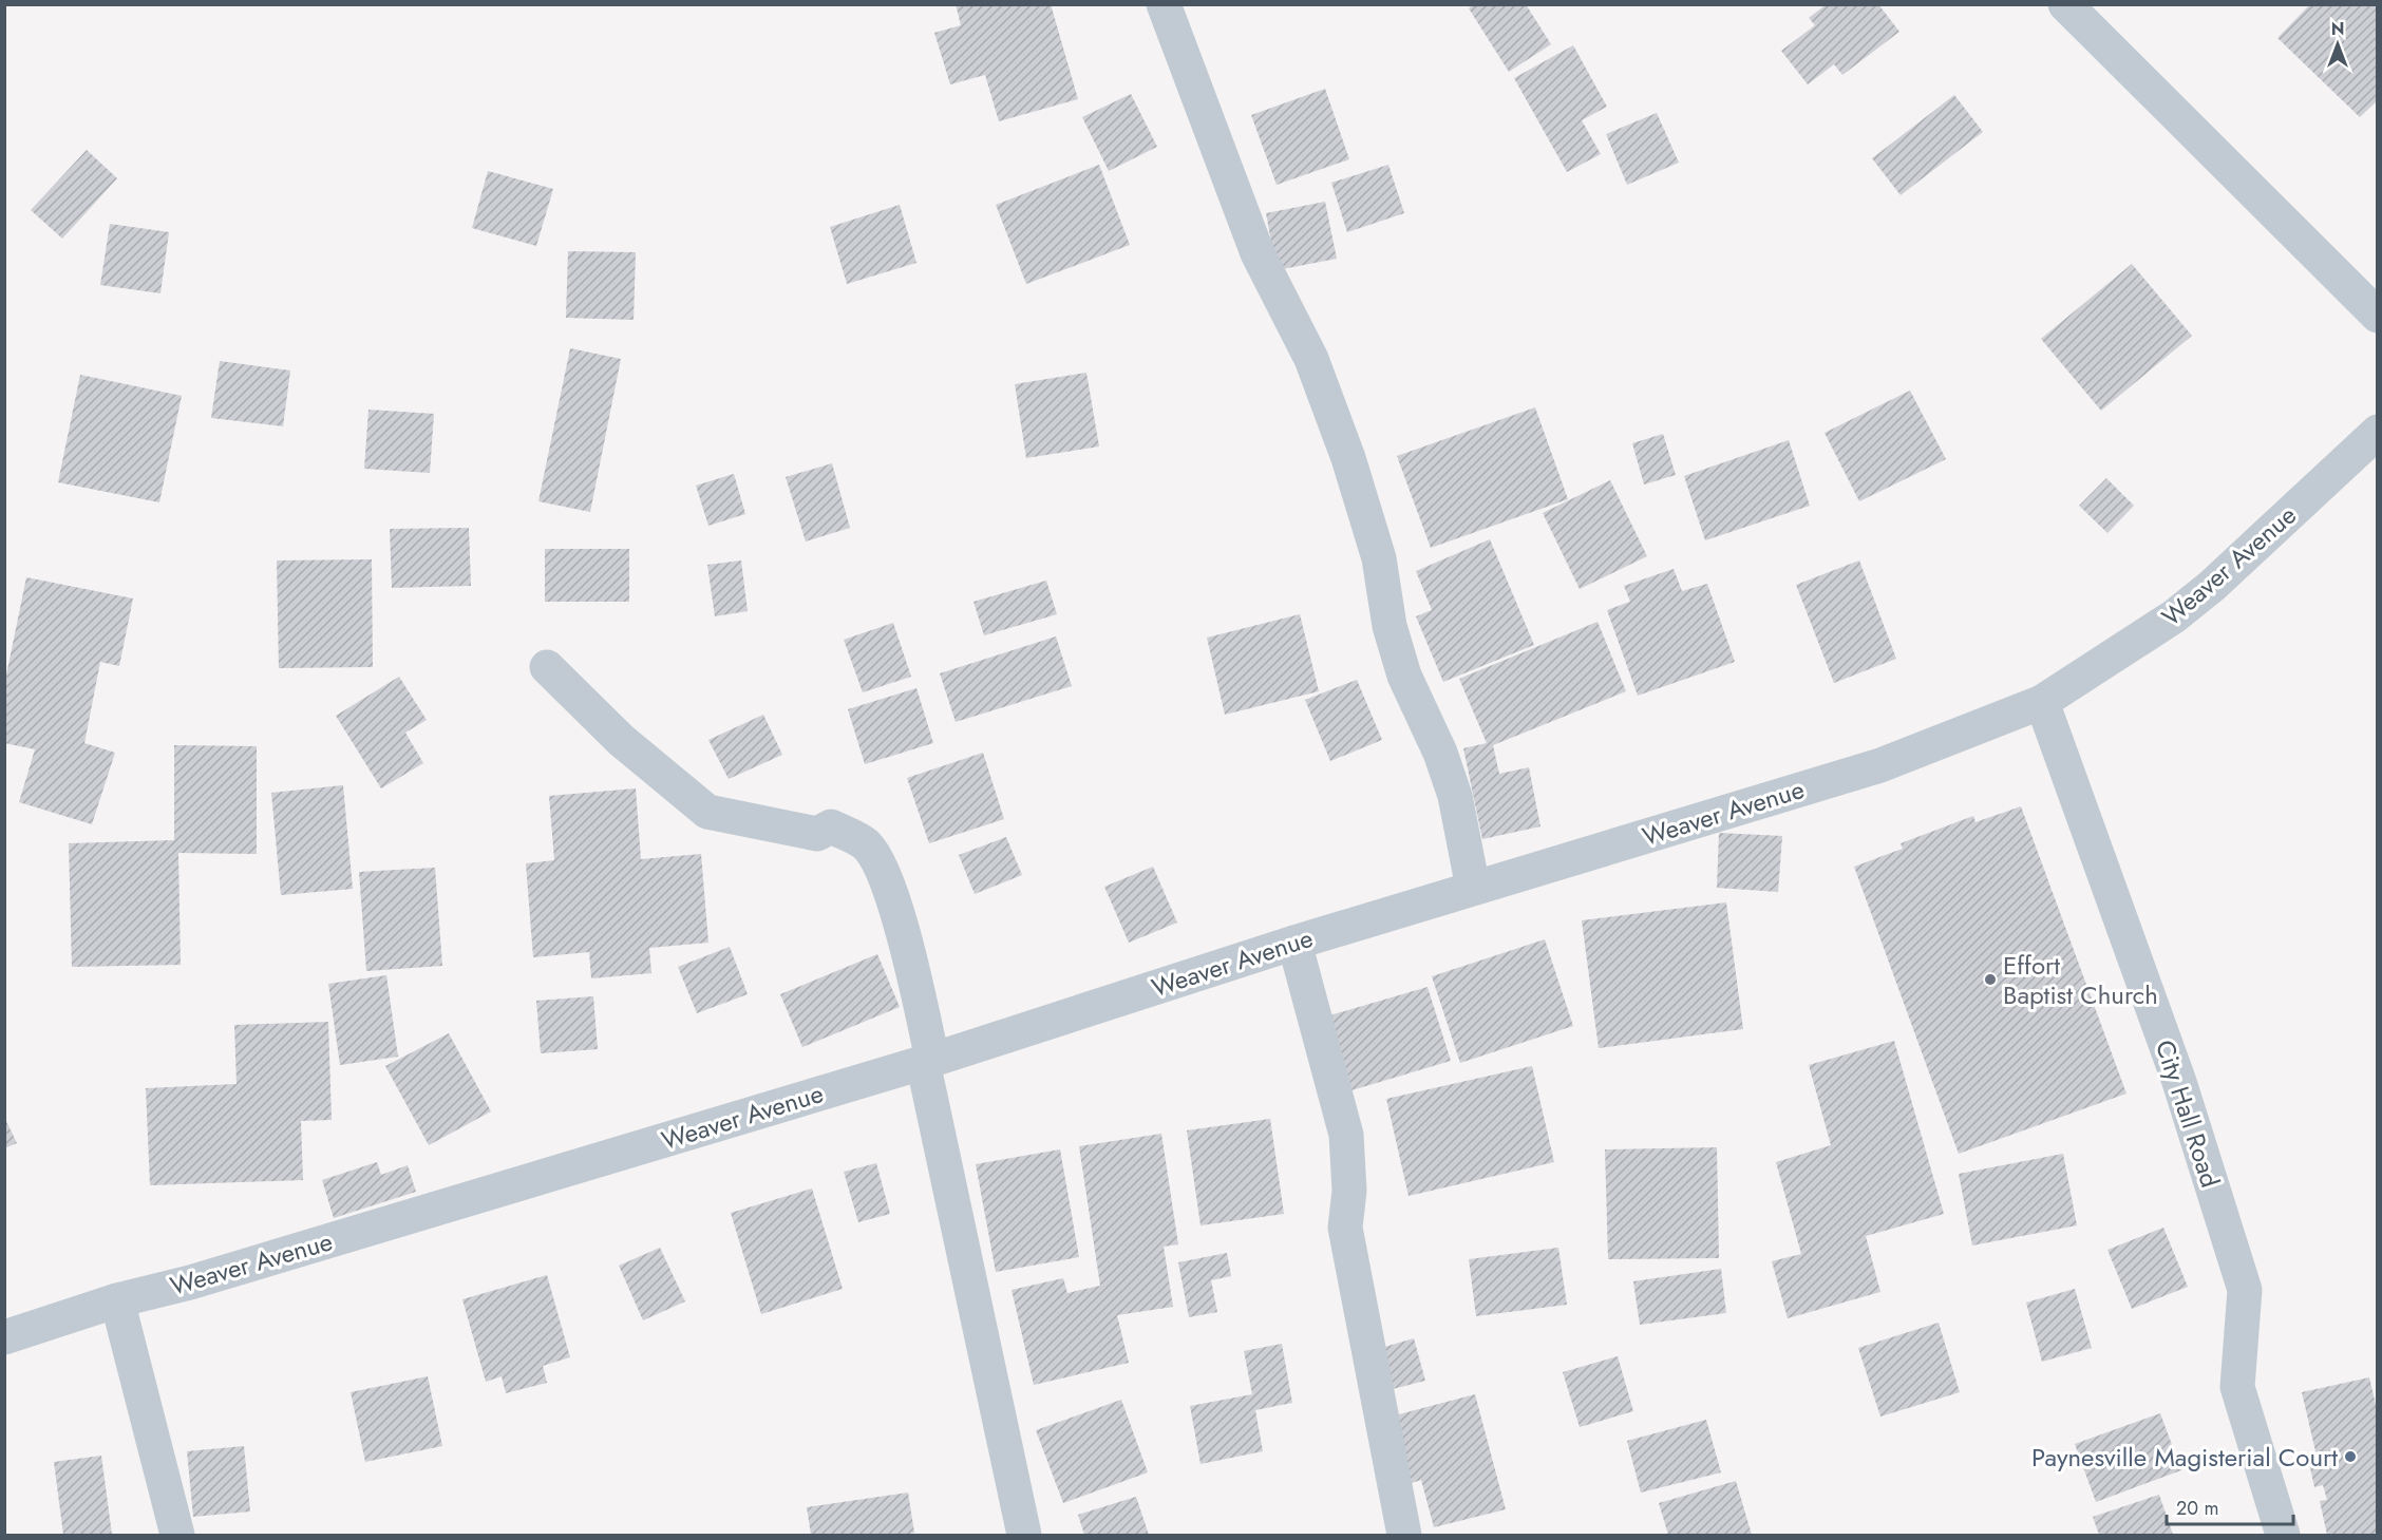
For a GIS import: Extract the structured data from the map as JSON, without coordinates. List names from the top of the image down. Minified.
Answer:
{"streets":{"street":["Weaver Avenue","City Hall Road"]},"crossings":[["Weaver Avenue","City Hall Road"]],"places":["Effort Baptist Church","Paynesville Magisterial Court"],"scale_bar":"20 m","north":"top"}
